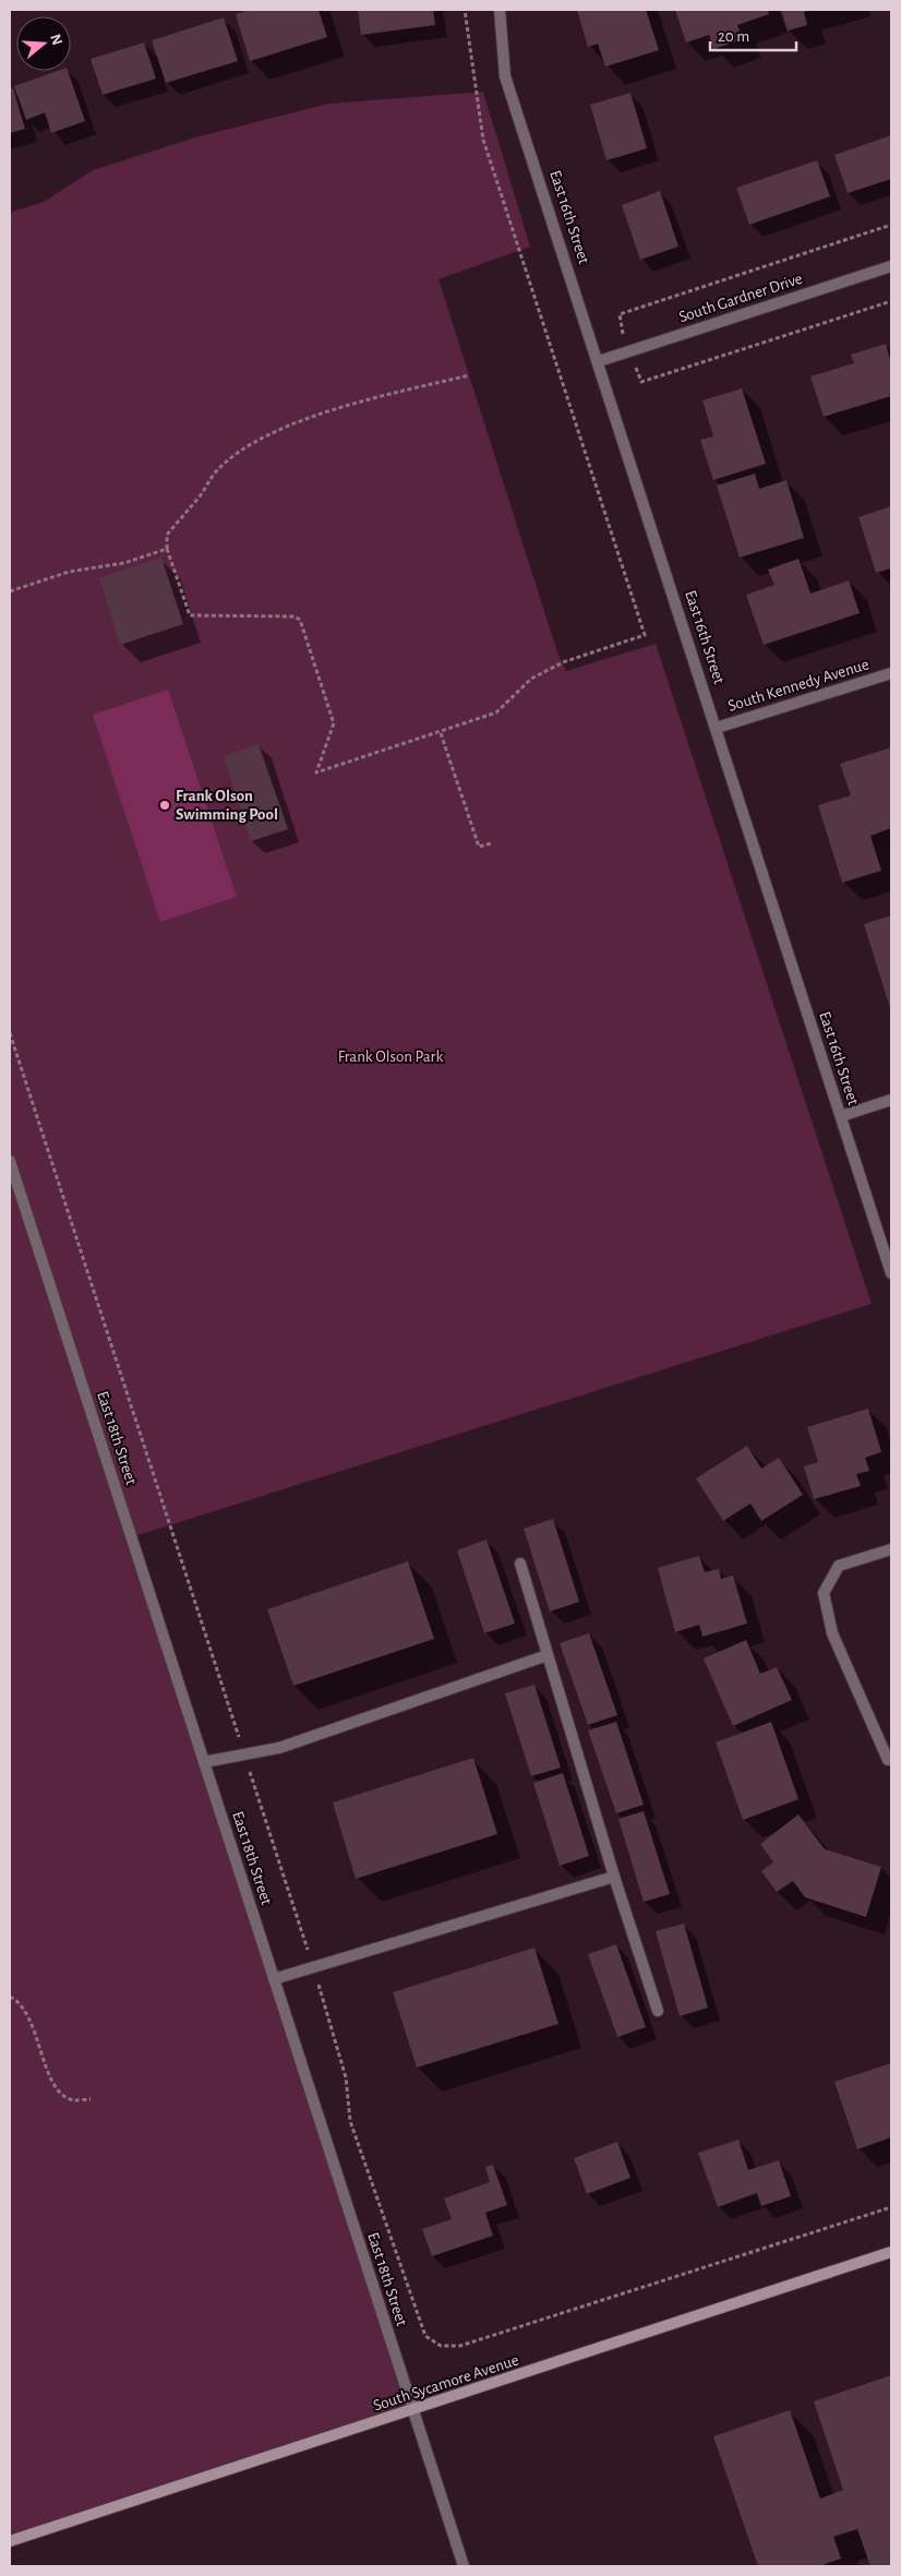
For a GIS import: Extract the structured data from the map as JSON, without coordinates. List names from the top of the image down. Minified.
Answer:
{"streets":{"main road":["South Sycamore Avenue"],"street":["East 16th Street","South Gardner Drive","South Kennedy Avenue","East 18th Street"]},"crossings":[["East 16th Street","South Gardner Drive"],["East 16th Street","South Kennedy Avenue"],["East 18th Street","South Sycamore Avenue"]],"parks":["Frank Olson Park"],"places":["Frank Olson Swimming Pool"],"scale_bar":"20 m","north":"right"}
